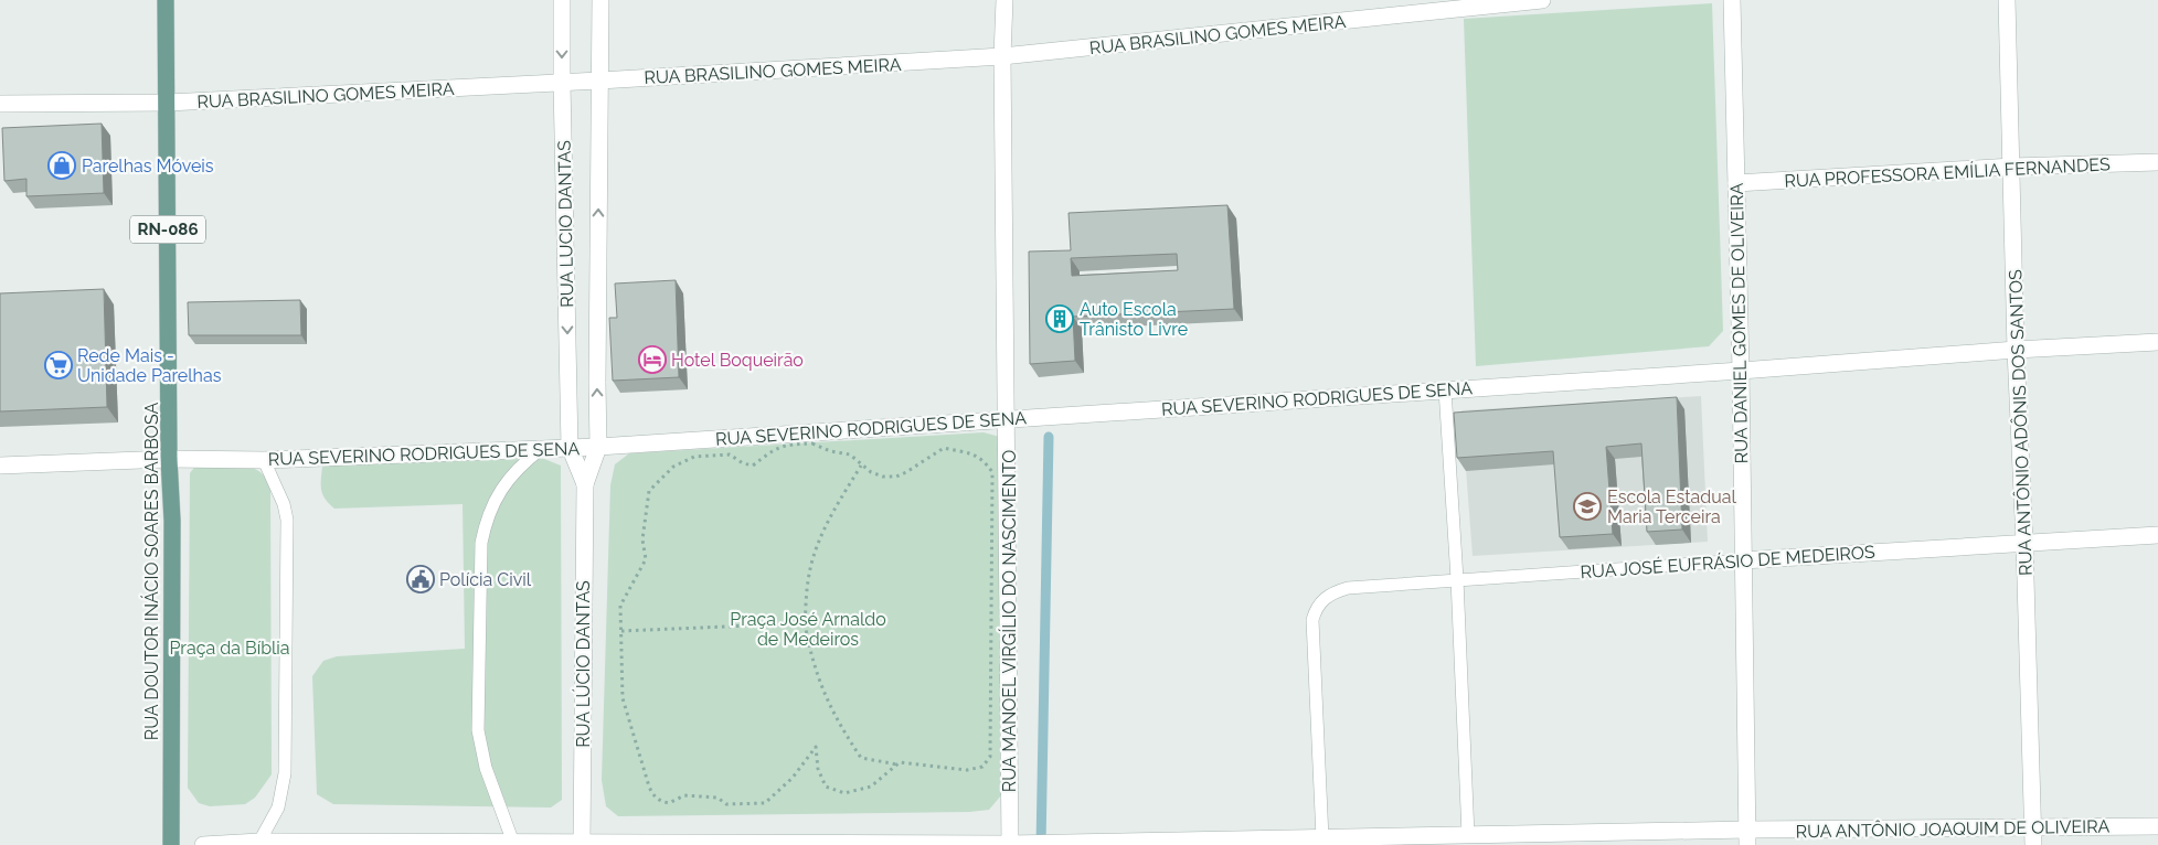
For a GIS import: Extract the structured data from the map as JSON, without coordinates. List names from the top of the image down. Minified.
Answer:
{"streets":{"main road":["RN-086","RUA DOUTOR INÁCIO SOARES BARBOSA"],"street":["RUA BRASILINO GOMES MEIRA","RUA PROFESSORA EMÍLIA FERNANDES","RUA LUCIO DANTAS","RUA DANIEL GOMES DE OLIVEIRA","RUA SEVERINO RODRIGUES DE SENA","RUA ANTÔNIO ADÔNIS DOS SANTOS","RUA JOSÉ EUFRÁSIO DE MEDEIROS","RUA MANOEL VIRGÍLIO DO NASCIMENTO","RUA LÚCIO DANTAS","RUA ANTÔNIO JOAQUIM DE OLIVEIRA"]},"crossings":[["RUA BRASILINO GOMES MEIRA","RUA LUCIO DANTAS"],["RUA BRASILINO GOMES MEIRA","RUA DOUTOR INÁCIO SOARES BARBOSA"],["RUA BRASILINO GOMES MEIRA","RUA MANOEL VIRGÍLIO DO NASCIMENTO"],["RUA PROFESSORA EMÍLIA FERNANDES","RUA DANIEL GOMES DE OLIVEIRA"],["RUA PROFESSORA EMÍLIA FERNANDES","RUA ANTÔNIO ADÔNIS DOS SANTOS"],["RUA LUCIO DANTAS","RUA SEVERINO RODRIGUES DE SENA"],["RUA LUCIO DANTAS","RUA LÚCIO DANTAS"],["RUA DANIEL GOMES DE OLIVEIRA","RUA SEVERINO RODRIGUES DE SENA"],["RUA DANIEL GOMES DE OLIVEIRA","RUA JOSÉ EUFRÁSIO DE MEDEIROS"],["RUA DANIEL GOMES DE OLIVEIRA","RUA ANTÔNIO JOAQUIM DE OLIVEIRA"],["RUA SEVERINO RODRIGUES DE SENA","RUA ANTÔNIO ADÔNIS DOS SANTOS"],["RUA SEVERINO RODRIGUES DE SENA","RUA DOUTOR INÁCIO SOARES BARBOSA"],["RUA SEVERINO RODRIGUES DE SENA","RUA MANOEL VIRGÍLIO DO NASCIMENTO"],["RUA SEVERINO RODRIGUES DE SENA","RUA LÚCIO DANTAS"],["RUA ANTÔNIO ADÔNIS DOS SANTOS","RUA JOSÉ EUFRÁSIO DE MEDEIROS"],["RUA ANTÔNIO ADÔNIS DOS SANTOS","RUA ANTÔNIO JOAQUIM DE OLIVEIRA"],["RUA JOSÉ EUFRÁSIO DE MEDEIROS","RUA ANTÔNIO JOAQUIM DE OLIVEIRA"],["RUA MANOEL VIRGÍLIO DO NASCIMENTO","RUA ANTÔNIO JOAQUIM DE OLIVEIRA"],["RUA LÚCIO DANTAS","RUA ANTÔNIO JOAQUIM DE OLIVEIRA"]],"parks":["Praça José Arnaldo de Medeiros","Praça da Bíblia"],"places":{"shop":["Parelhas Móveis"],"building":["Auto Escola Trânisto Livre"],"hotel":["Hotel Boqueirão"],"supermarket":["Rede Mais - Unidade Parelhas"],"school or university":["Escola Estadual Maria Terceira"],"public building":["Polícia Civil"]}}
